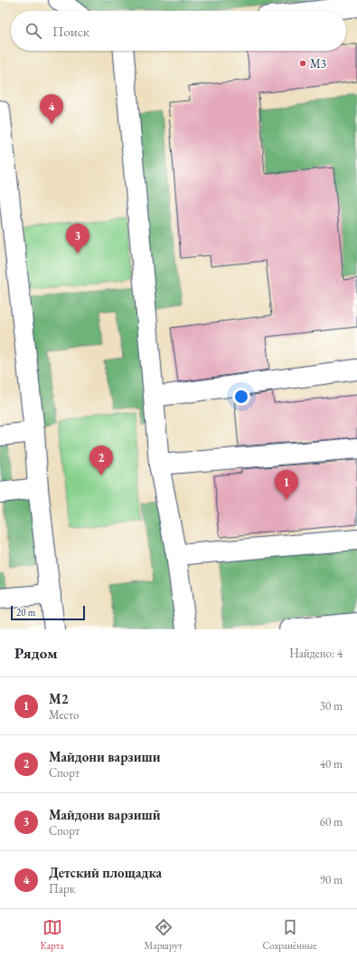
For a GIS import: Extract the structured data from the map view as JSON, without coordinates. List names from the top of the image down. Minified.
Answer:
{"places":["М3"],"scale_bar":"20 m","page":{"search":"Поиск","pins":["4","3","2","1"],"scale":"20 m","heading":["Рядом","Найдено: 4"],"list":[{"mark":"1","name":"М2","note":"Место","value":"30 m"},{"mark":"2","name":"Майдони варзиши","note":"Спорт","value":"40 m"},{"mark":"3","name":"Майдони варзишӣ","note":"Спорт","value":"60 m"},{"mark":"4","name":"Детский площадка","note":"Парк","value":"90 m"}],"nav":["Карта","Маршрут","Сохранённые"]}}
